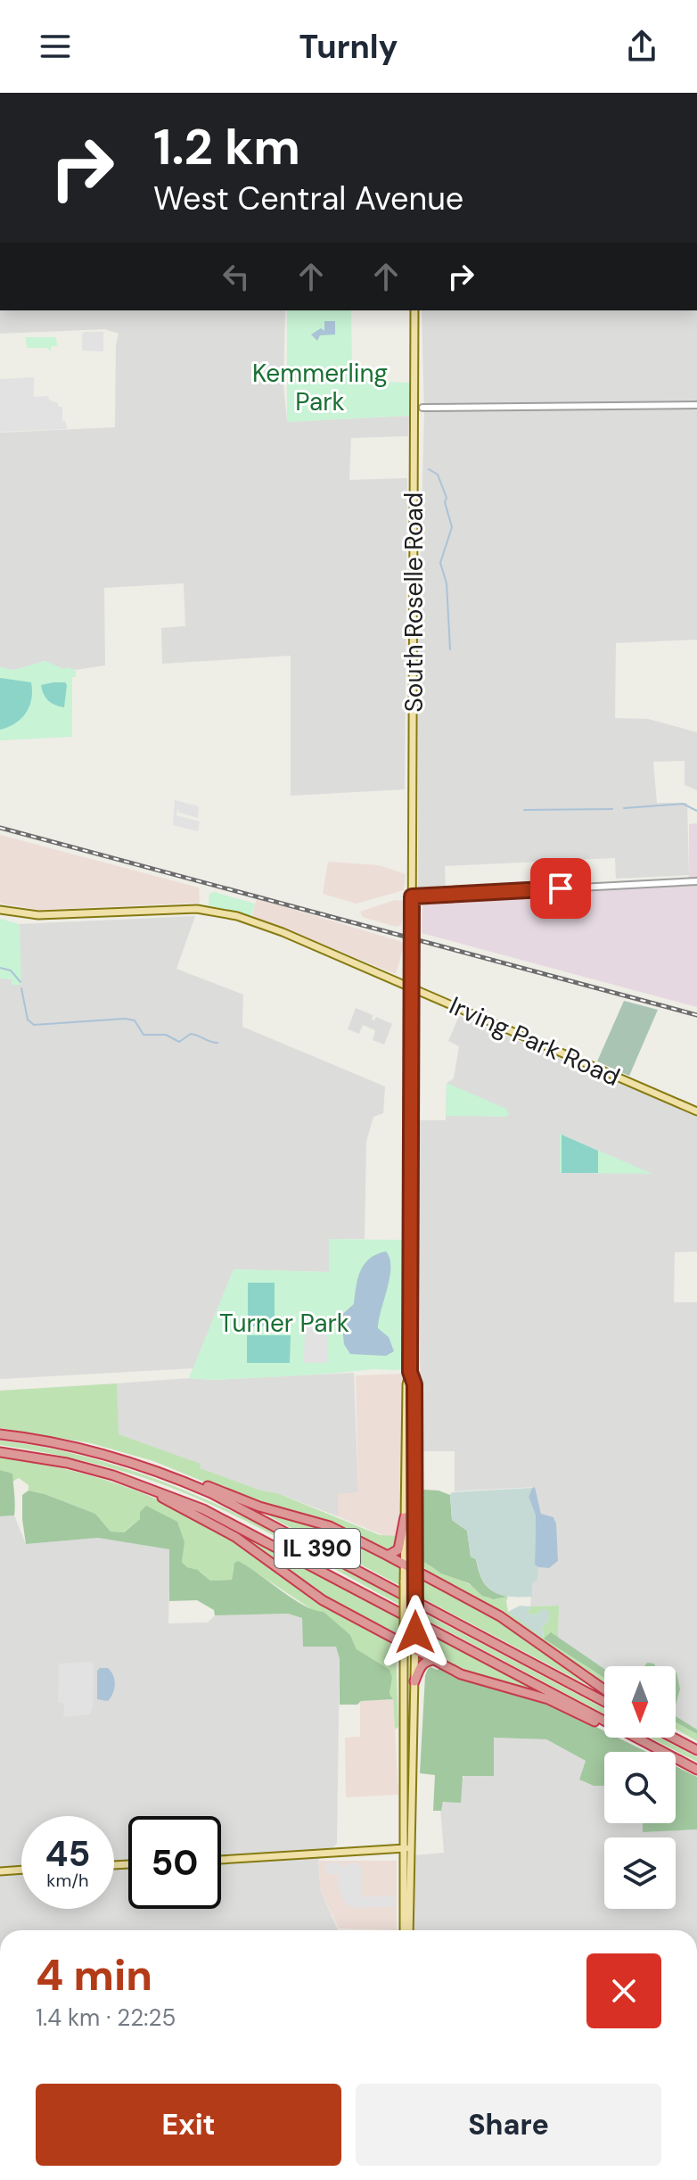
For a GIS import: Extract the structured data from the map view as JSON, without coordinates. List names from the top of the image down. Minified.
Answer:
{"streets":{"highway":["IL 390"],"main road":["South Roselle Road","Irving Park Road"]},"crossings":[["South Roselle Road","Irving Park Road"]],"parks":["Kemmerling Park","Turner Park"],"north":"bottom","page":{"header":"Turnly","turn":["1.2 km","West Central Avenue"],"speed":"45 km/h","limit":"50","heading":["4 min","1.4 km · 22:25"],"buttons":["Exit","Share"]}}
